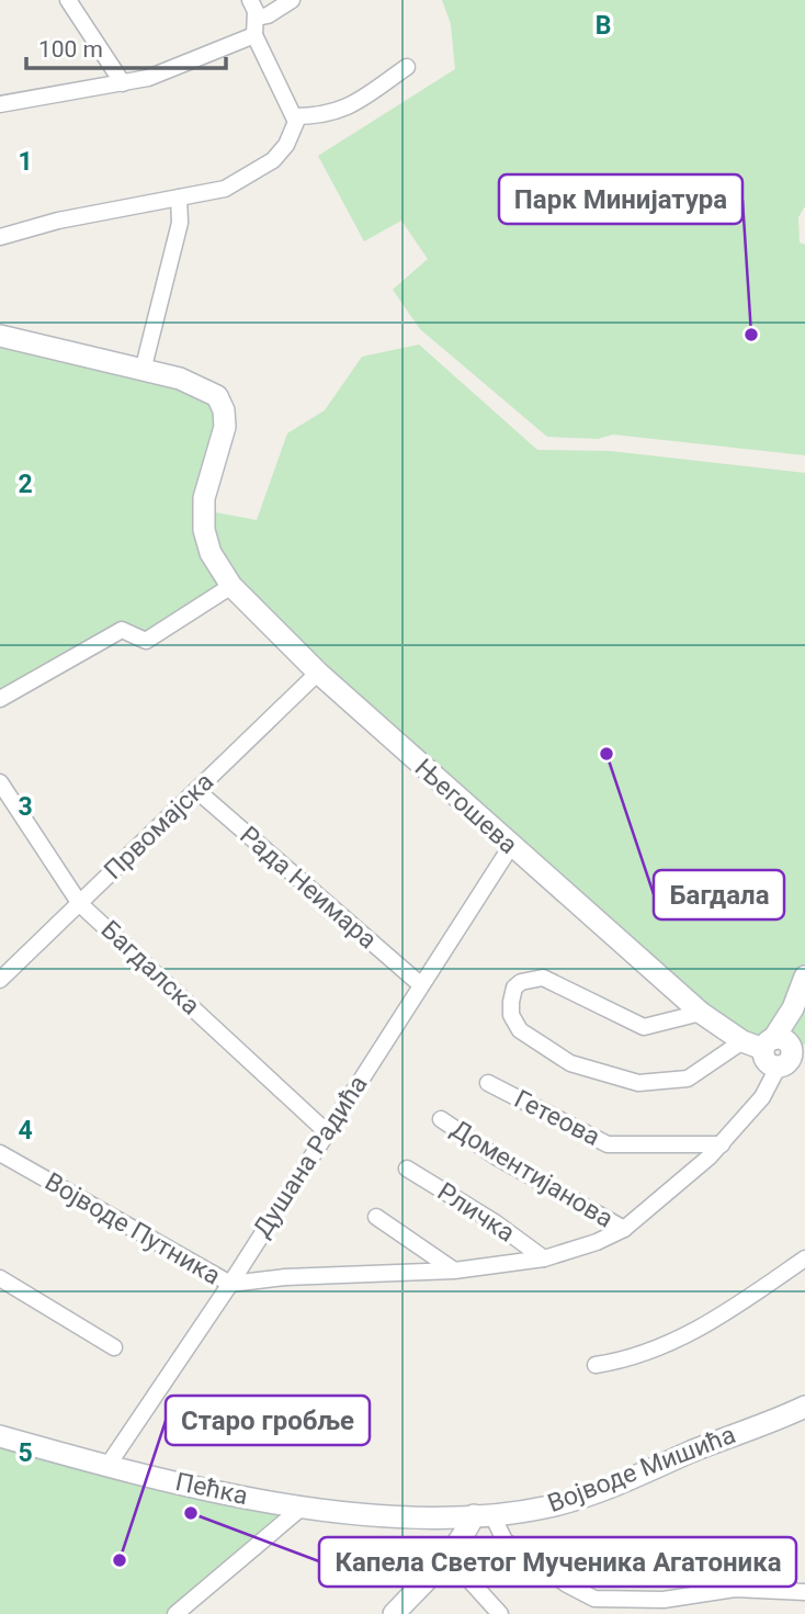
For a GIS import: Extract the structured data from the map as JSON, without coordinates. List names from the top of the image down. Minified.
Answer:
{"streets":{"street":["Његошева","Првомајска","Рада Неимара","Багдалска","Гетеова","Душана Радића","Доментијанова","Рличка","Војводе Путника","Војводе Мишића","Пећка"]},"crossings":[["Његошева","Првомајска"],["Његошева","Душана Радића"],["Првомајска","Рада Неимара"],["Првомајска","Багдалска"],["Рада Неимара","Душана Радића"],["Багдалска","Душана Радића"],["Гетеова","Војводе Путника"],["Душана Радића","Војводе Путника"],["Душана Радића","Пећка"],["Доментијанова","Војводе Путника"],["Рличка","Војводе Путника"],["Војводе Мишића","Пећка"]],"places":["Парк Минијатура","Багдала","Капела Светог Мученика Агатоника","Старо гробље"],"scale_bar":"100 m","grid":{"columns":["B"],"rows":["1","2","3","4","5"]}}
